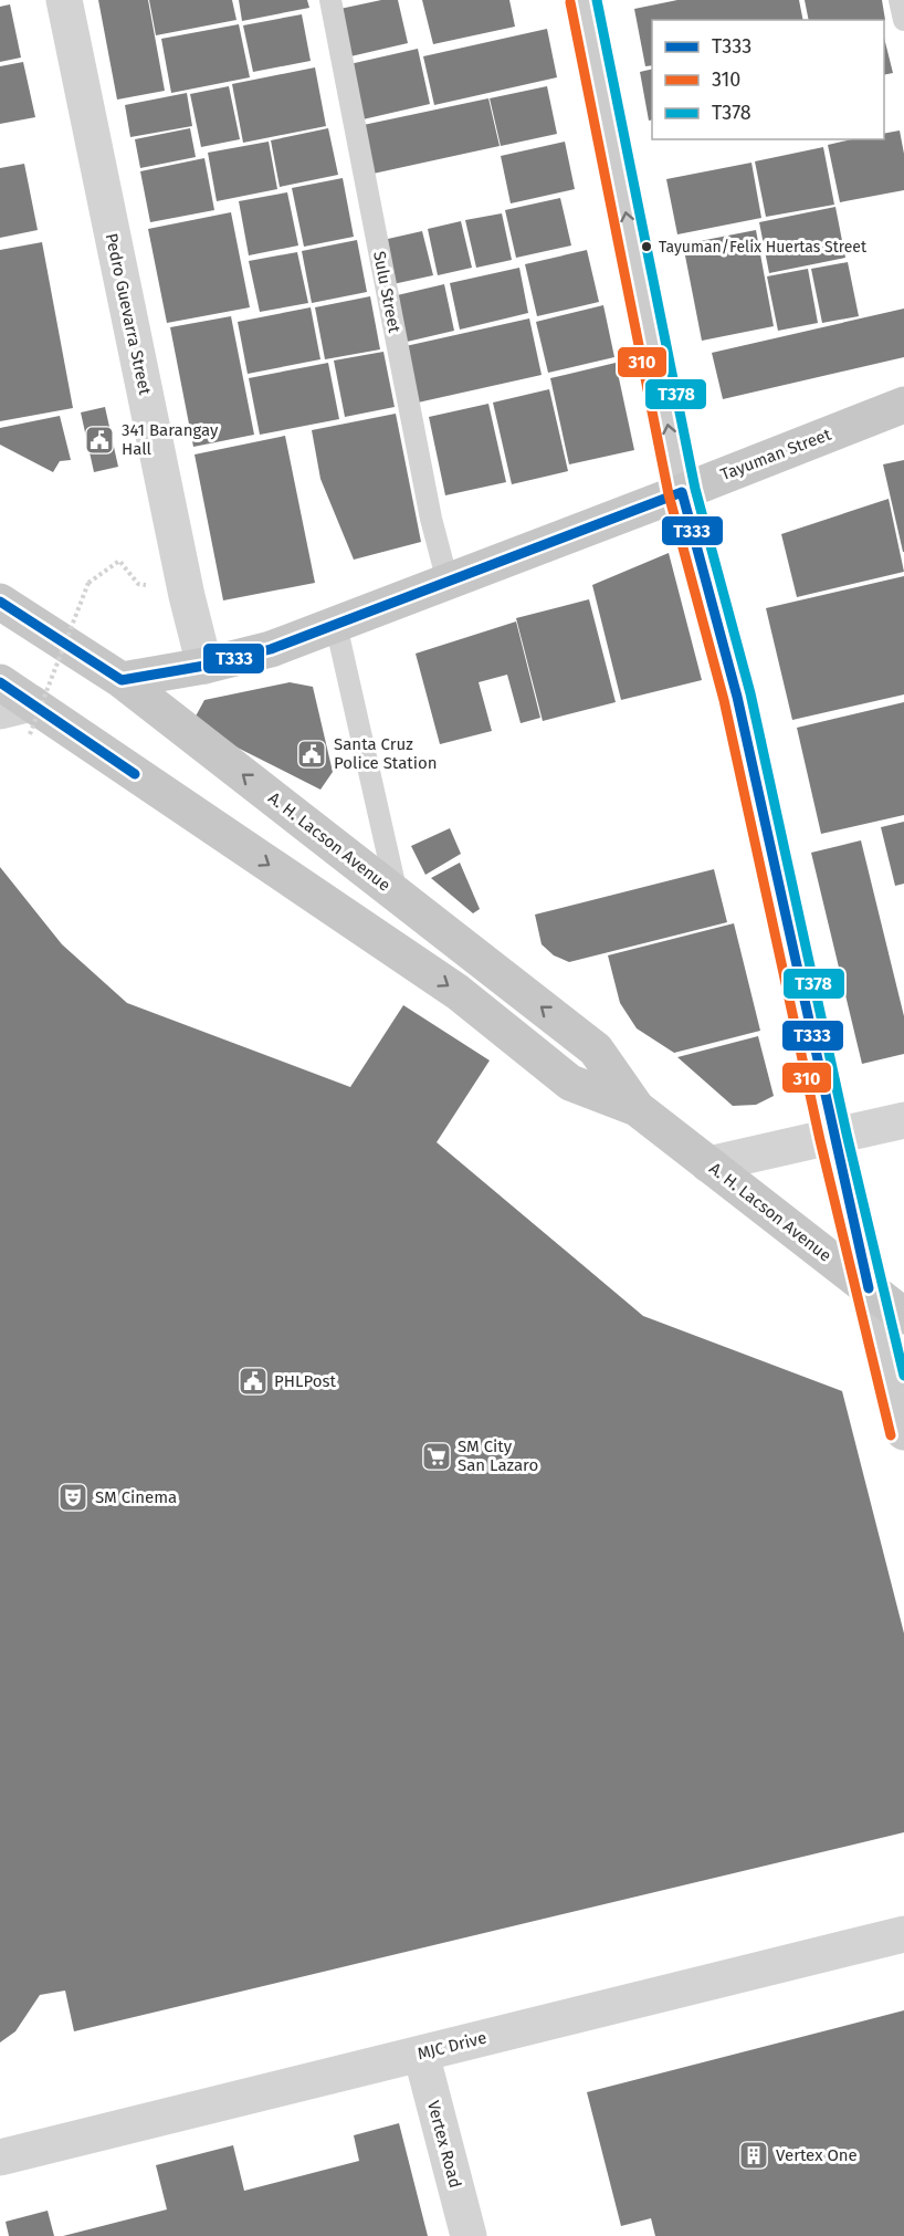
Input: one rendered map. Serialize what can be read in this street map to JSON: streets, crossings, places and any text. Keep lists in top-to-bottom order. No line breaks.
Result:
{"streets":{"main road":["Tayuman Street","A. H. Lacson Avenue"],"street":["Pedro Guevarra Street","MJC Drive","Vertex Road"],"lane":["Sulu Street"]},"crossings":[["Sulu Street","Tayuman Street"],["Pedro Guevarra Street","Tayuman Street"],["Tayuman Street","A. H. Lacson Avenue"],["MJC Drive","Vertex Road"]],"places":{"other":["Tayuman/Felix Huertas Street"],"public building":["341 Barangay Hall","Santa Cruz Police Station","PHLPost"],"supermarket":["SM City San Lazaro"],"theatre":["SM Cinema"],"building":["Vertex One"]},"lines":["transit line T378","transit line 310","transit line T333"],"legend":["T333","310","T378"]}
